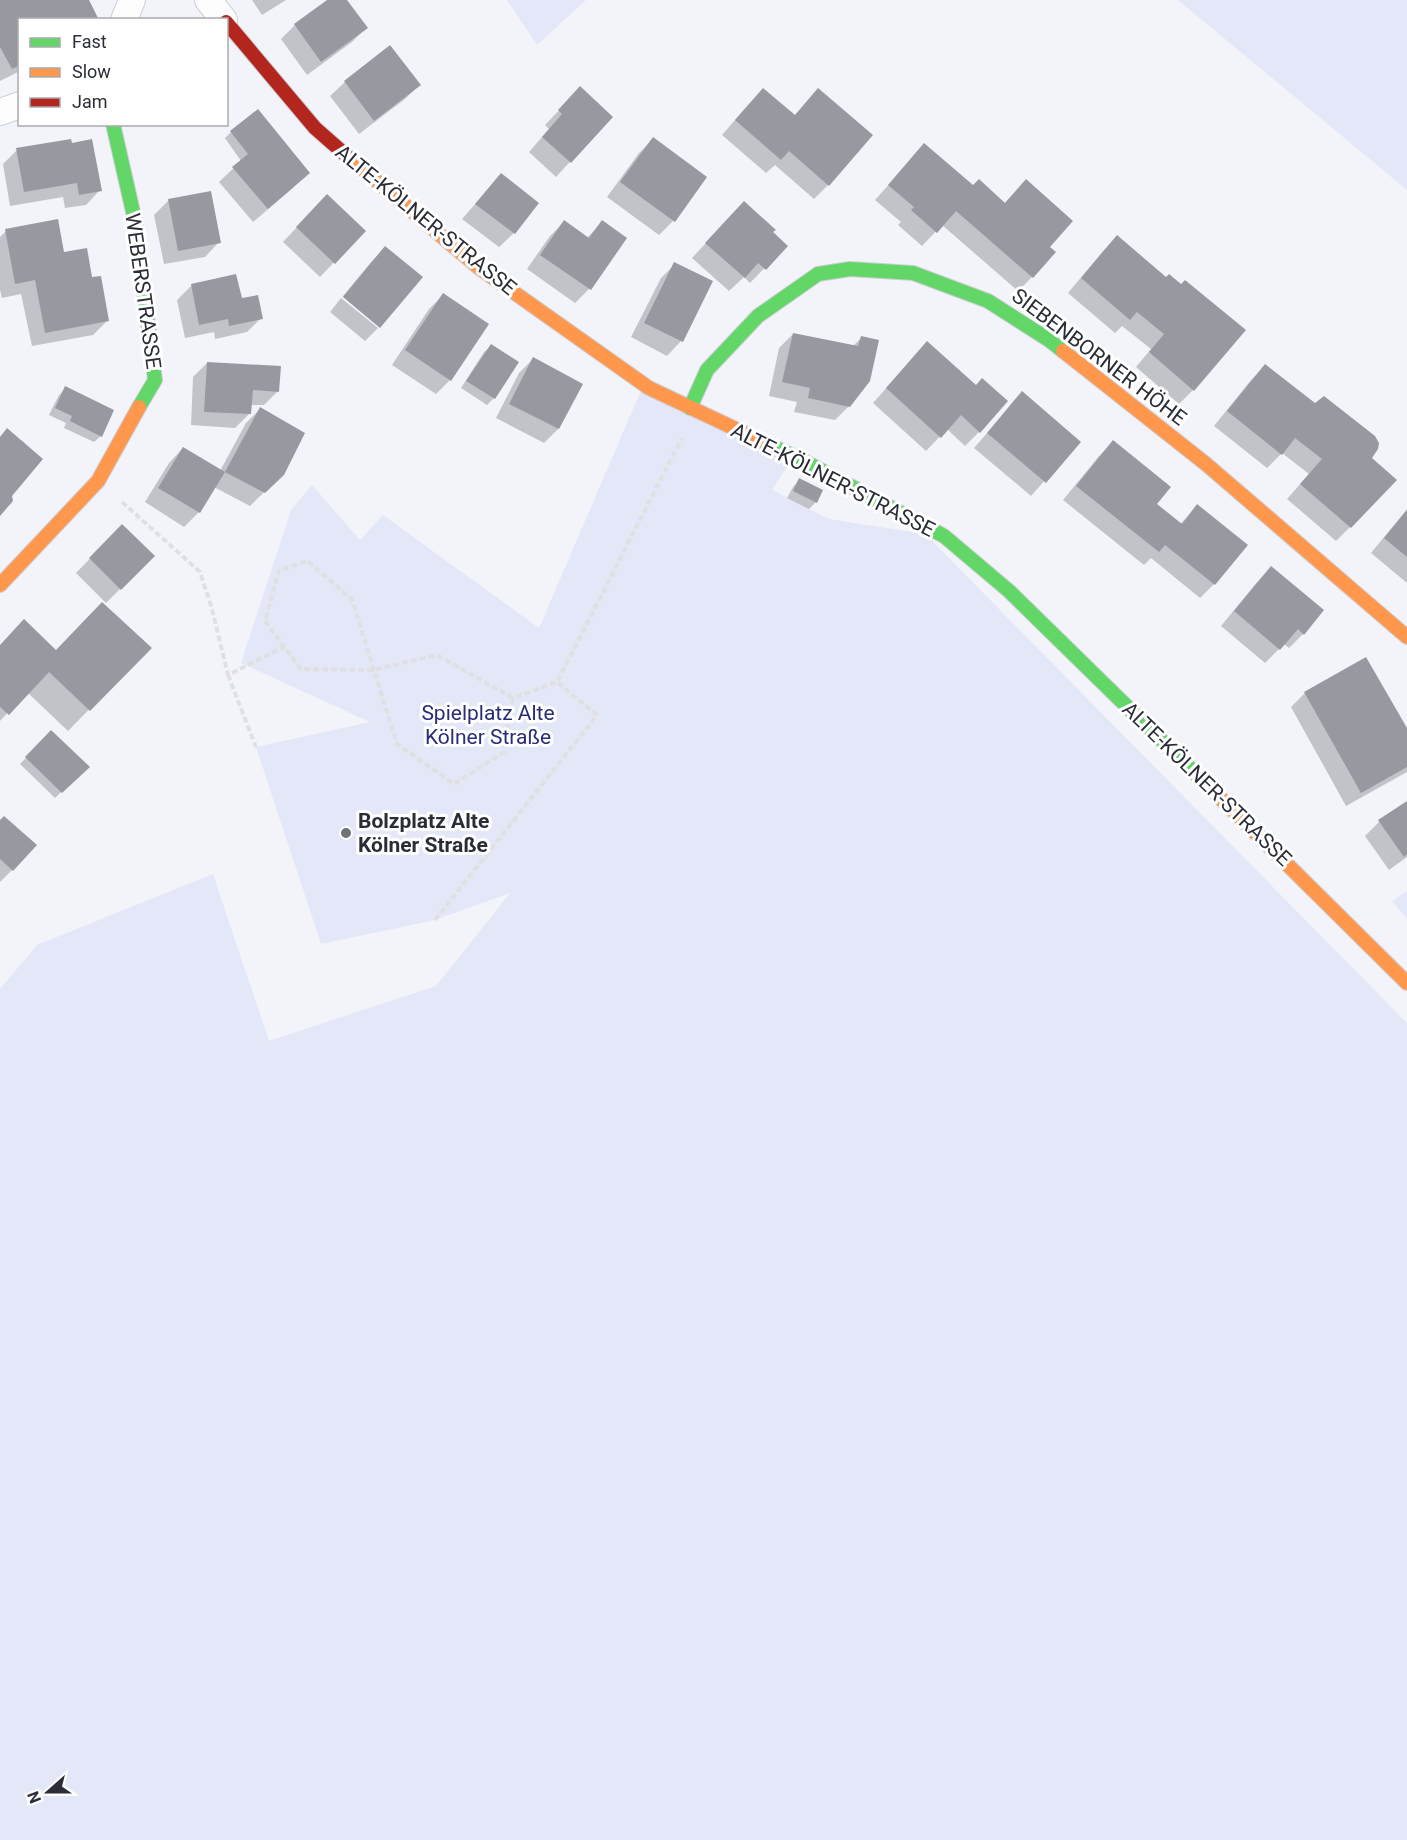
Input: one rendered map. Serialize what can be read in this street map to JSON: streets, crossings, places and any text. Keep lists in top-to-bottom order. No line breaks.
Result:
{"streets":{"street":["ALTE-KÖLNER-STRASSE","WEBERSTRASSE","SIEBENBORNER HÖHE"]},"crossings":[["ALTE-KÖLNER-STRASSE","SIEBENBORNER HÖHE"]],"parks":["Spielplatz Alte Kölner Straße"],"places":["Bolzplatz Alte Kölner Straße"],"legend":["Fast","Slow","Jam"],"north":"left"}
